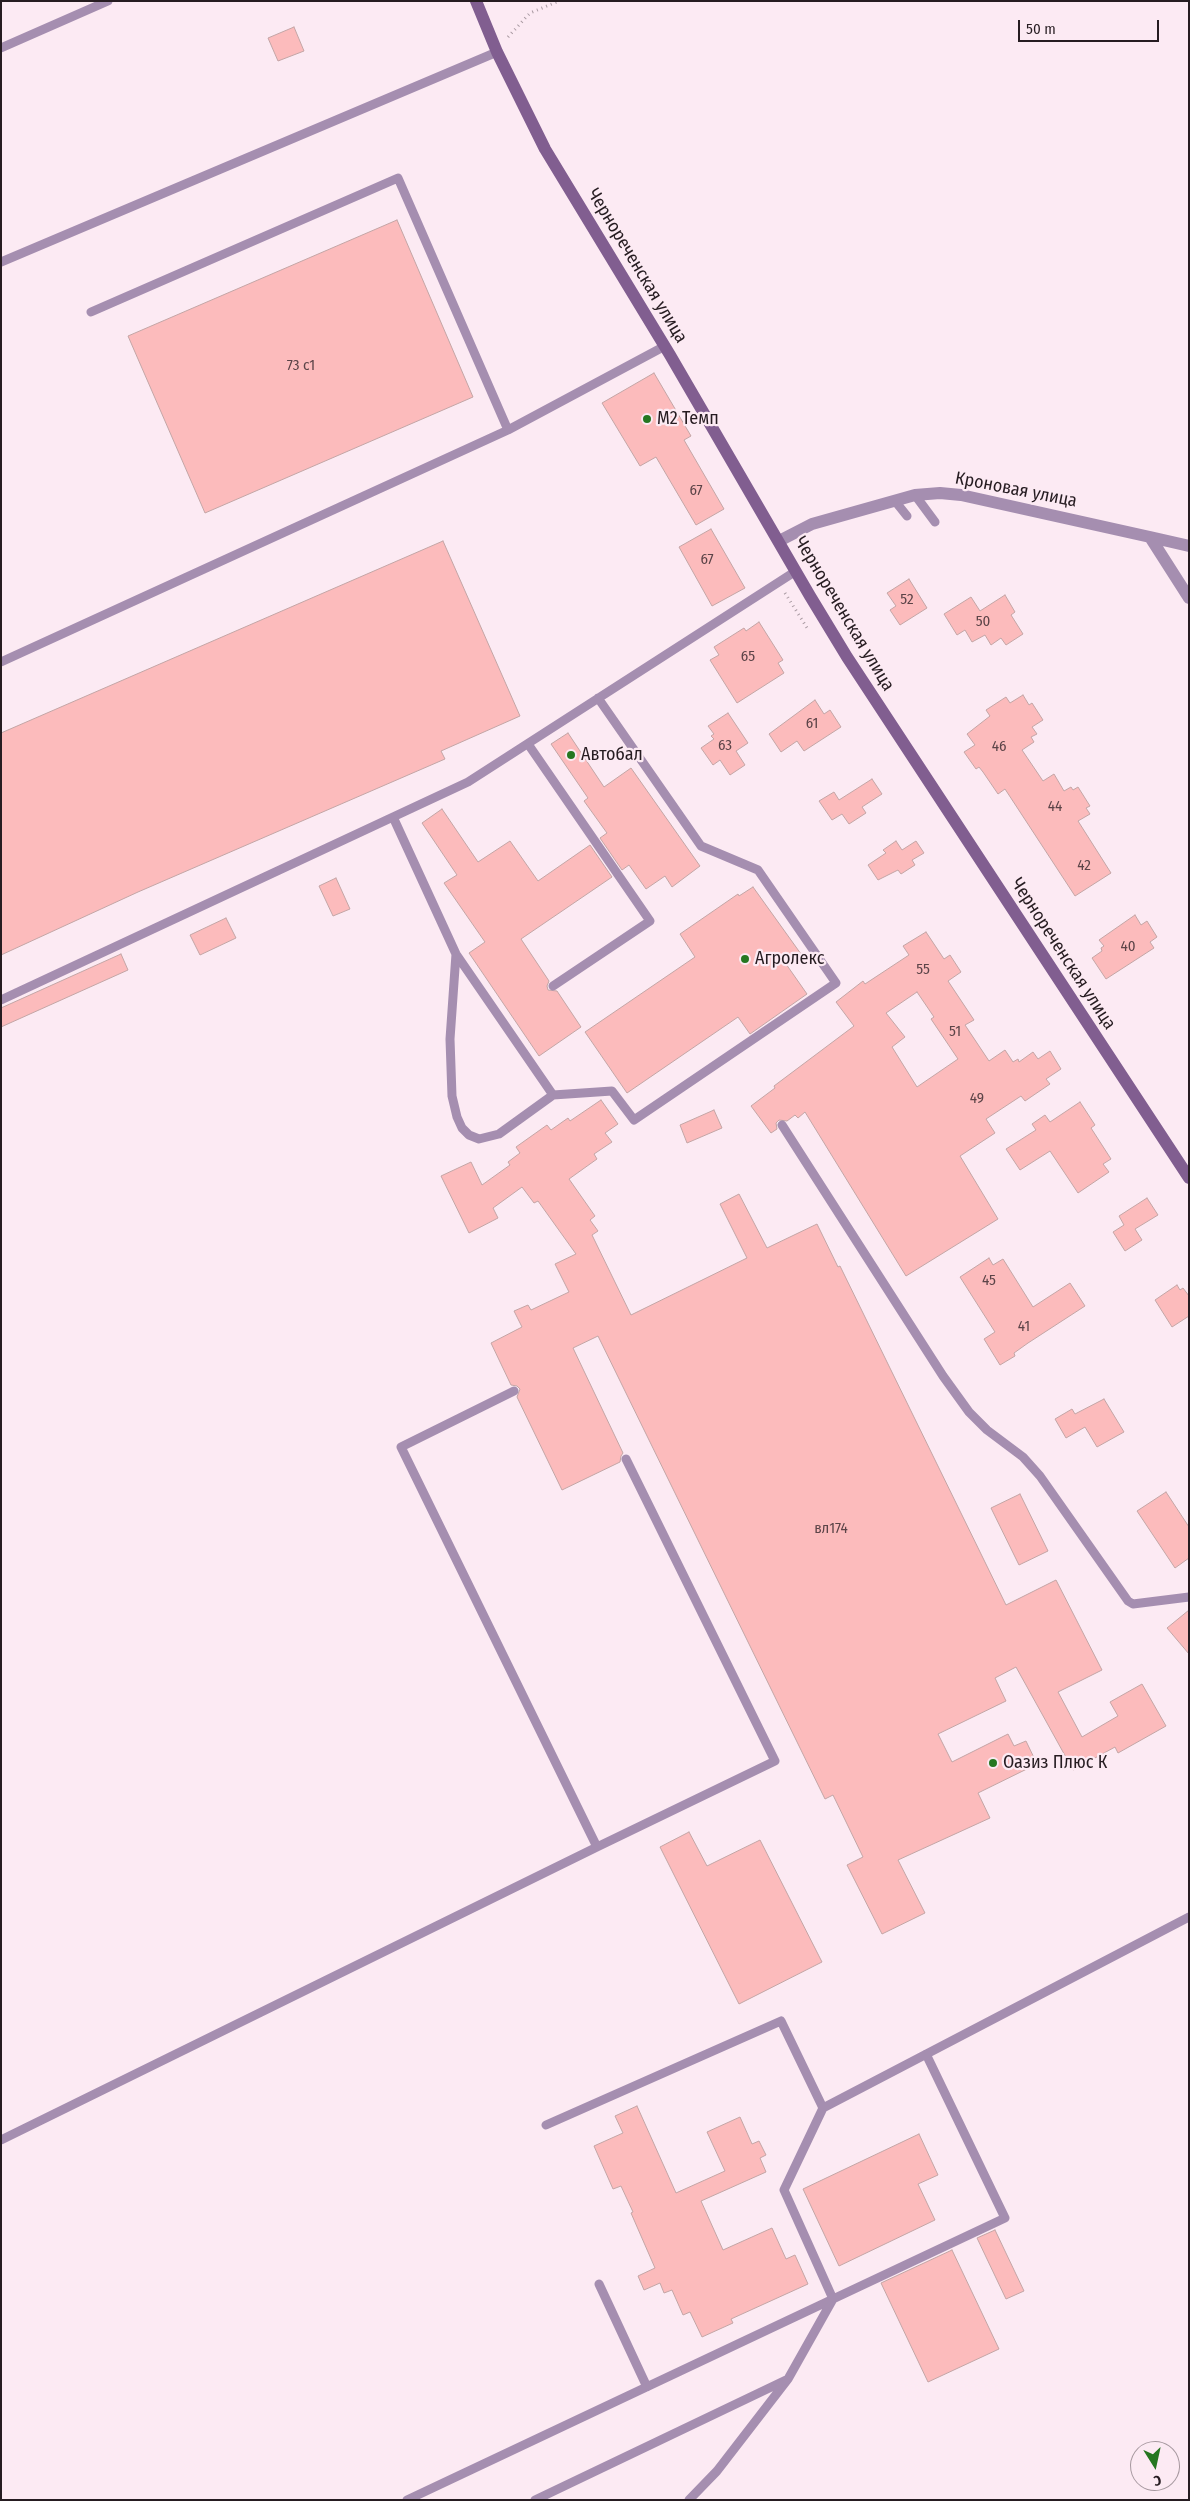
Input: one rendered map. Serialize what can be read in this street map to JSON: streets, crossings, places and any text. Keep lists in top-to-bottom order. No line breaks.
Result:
{"streets":{"street":["Чернореченская улица","Кроновая улица"]},"crossings":[["Чернореченская улица","Кроновая улица"]],"places":["М2 Темп","Автобал","Агролекс","Оазиз Плюс К"],"house_numbers":["73 с1","67","67","52","50","65","61","63","46","44","42","40","55","51","49","45","41","вл174"],"scale_bar":"50 m","north":"bottom"}
